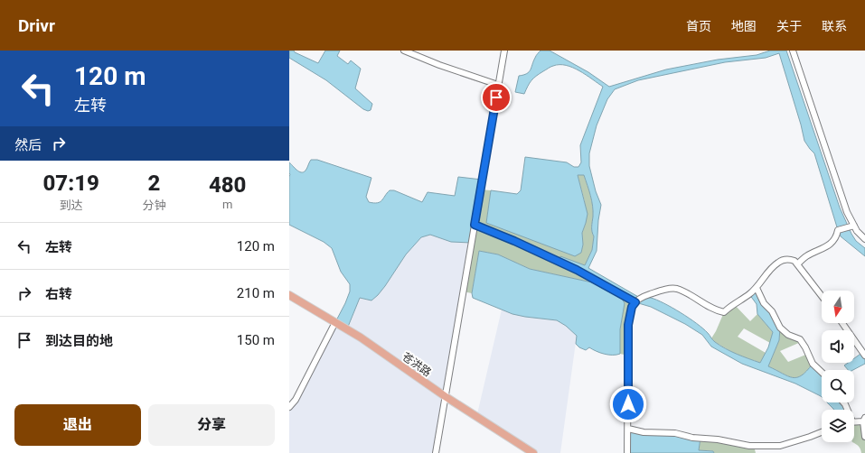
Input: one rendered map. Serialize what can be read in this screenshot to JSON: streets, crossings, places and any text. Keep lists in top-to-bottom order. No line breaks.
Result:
{"streets":{"main road":["苍洪路"]},"north":"bottom","page":{"header":"Drivr","nav":["首页","地图","关于","联系"],"turn":["120 m","左转"],"then":"然后","eta":["07:19","到达","2","分钟","480","m"],"list":[{"name":"左转","value":"120 m"},{"name":"右转","value":"210 m"},{"name":"到达目的地","value":"150 m"}],"buttons":["退出","分享"]}}
